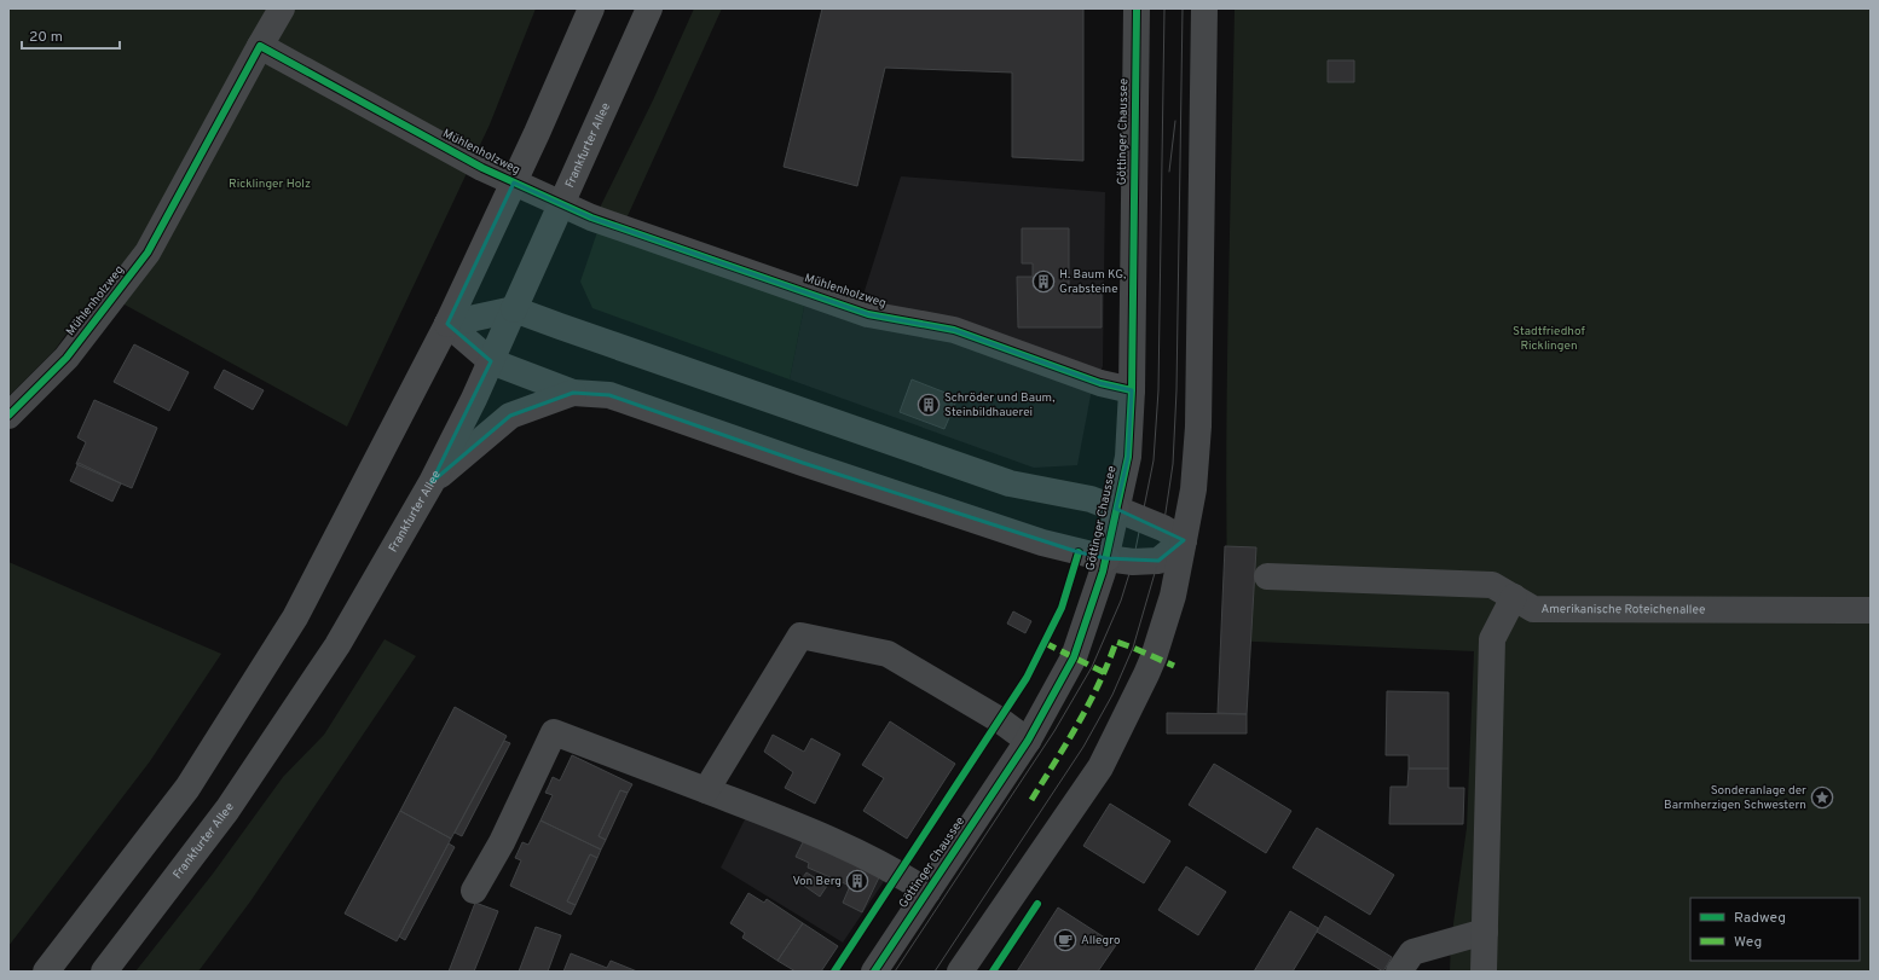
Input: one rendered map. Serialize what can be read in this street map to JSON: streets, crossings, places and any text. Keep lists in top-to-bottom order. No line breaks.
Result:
{"streets":{"main road":["Frankfurter Allee"],"street":["Göttinger Chaussee","Mühlenholzweg","Amerikanische Roteichenallee"]},"crossings":[["Göttinger Chaussee","Mühlenholzweg"]],"parks":["Ricklinger Holz","Stadtfriedhof Ricklingen"],"places":{"building":["H. Baum KG, Grabsteine","Schröder und Baum, Steinbildhauerei","Von Berg"],"place":["Sonderanlage der Barmherzigen Schwestern"],"cafe":["Allegro"]},"legend":["Radweg","Weg"],"scale_bar":"20 m"}
